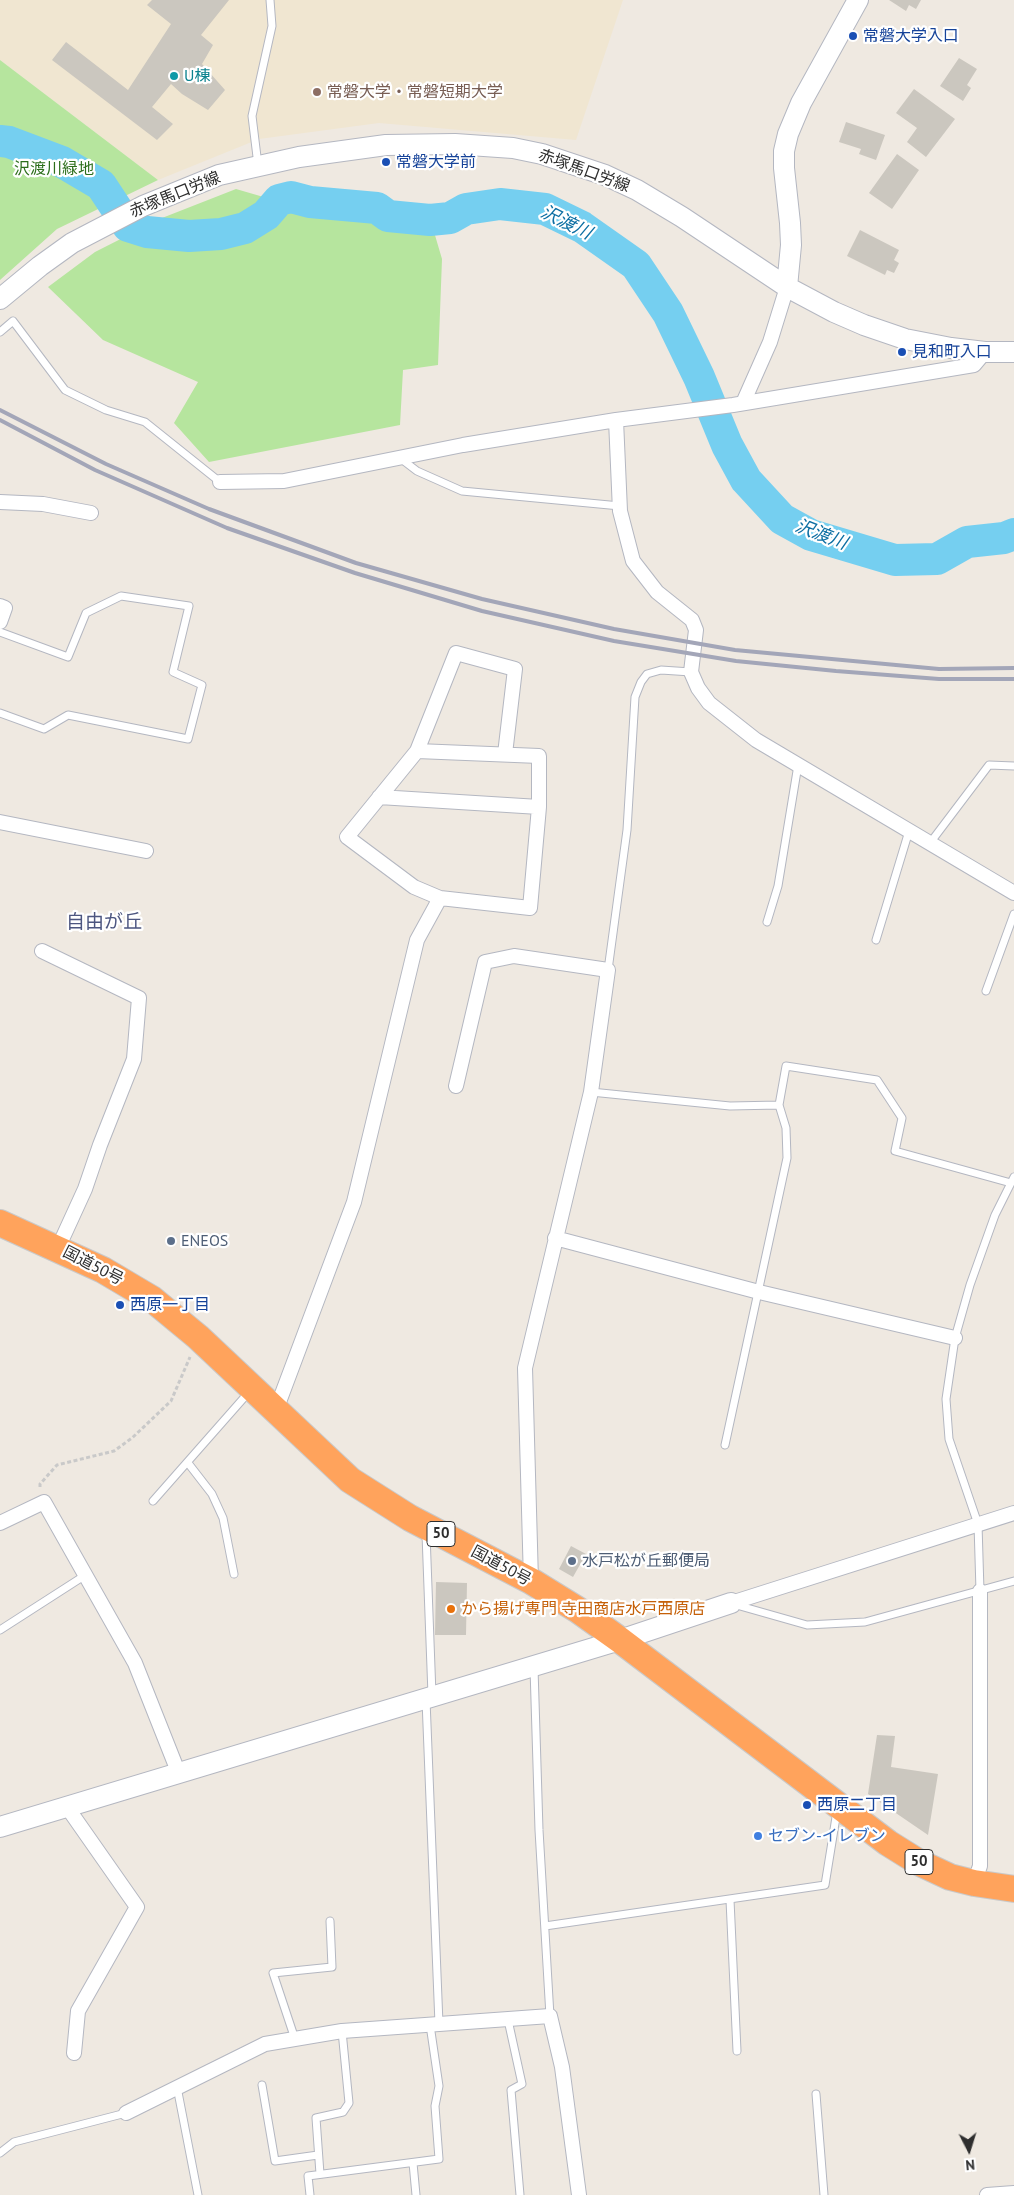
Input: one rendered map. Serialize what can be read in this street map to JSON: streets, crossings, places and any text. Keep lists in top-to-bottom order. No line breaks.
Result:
{"streets":{"highway":["国道50号","50"],"main road":["赤塚馬口労線"]},"districts":["自由が丘"],"water":["沢渡川"],"parks":["沢渡川緑地"],"places":["常磐大学入口","U棟","常磐大学・常磐短期大学","常磐大学前","見和町入口","ENEOS","西原一丁目","水戸松が丘郵便局","から揚げ専門 寺田商店水戸西原店","西原二丁目","セブン-イレブン"],"north":"bottom"}
